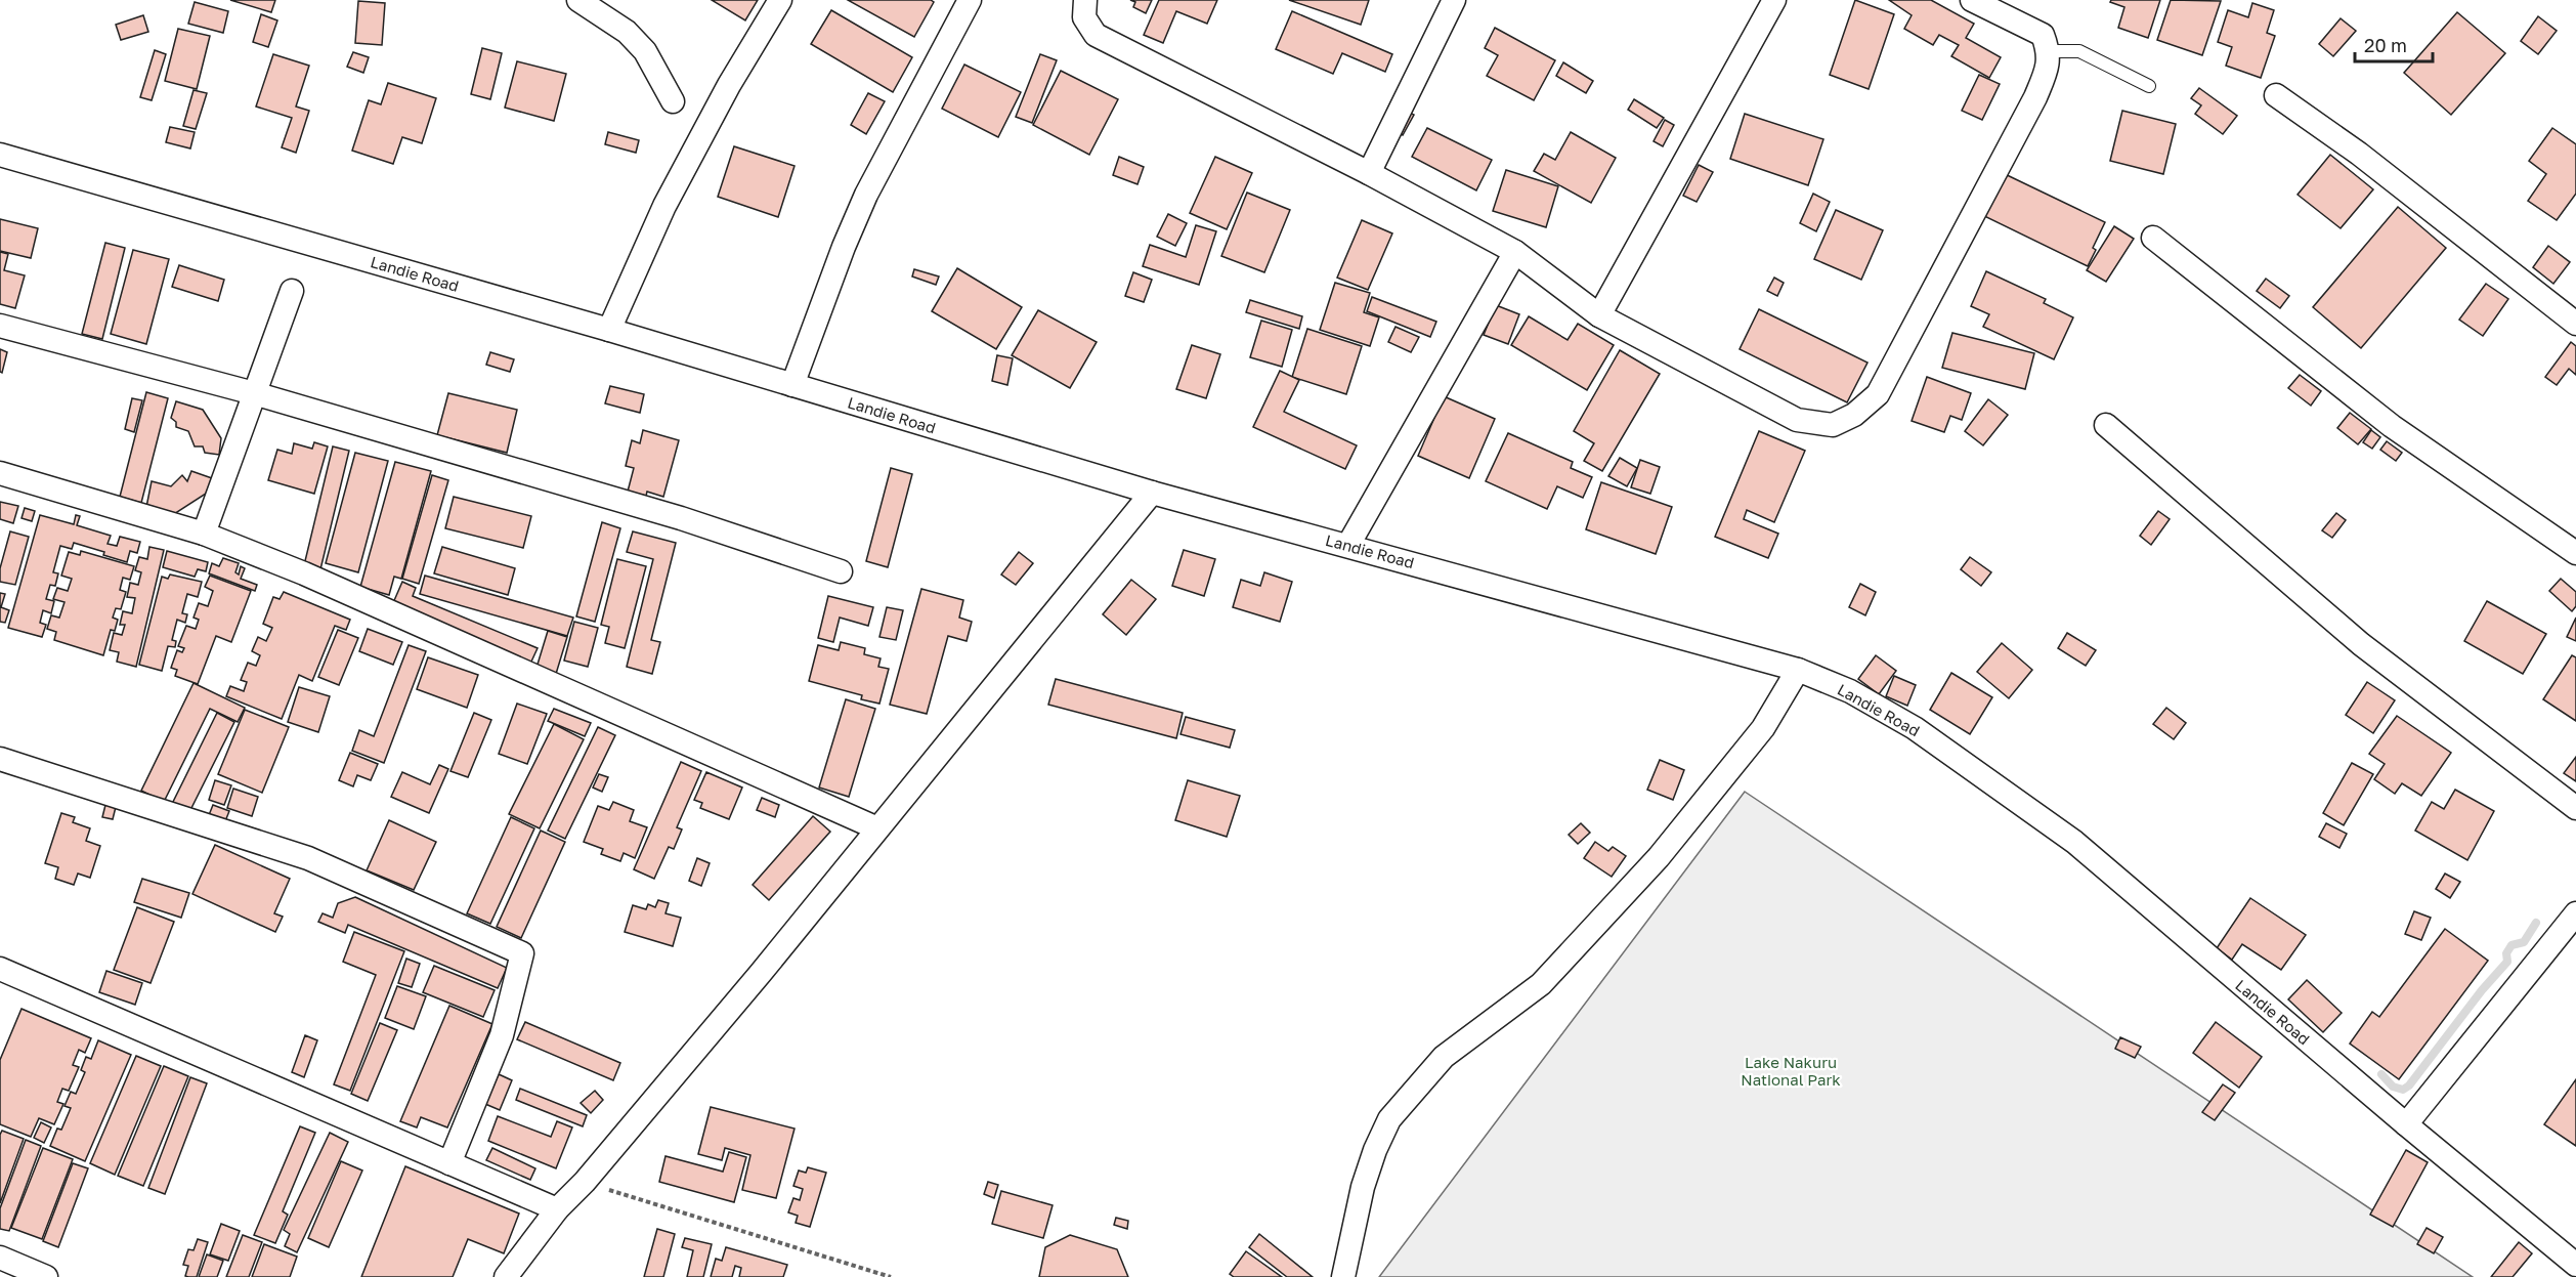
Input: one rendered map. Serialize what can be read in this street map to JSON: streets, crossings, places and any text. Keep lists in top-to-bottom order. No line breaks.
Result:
{"streets":{"street":["Landie Road"]},"parks":["Lake Nakuru National Park"],"scale_bar":"20 m"}
